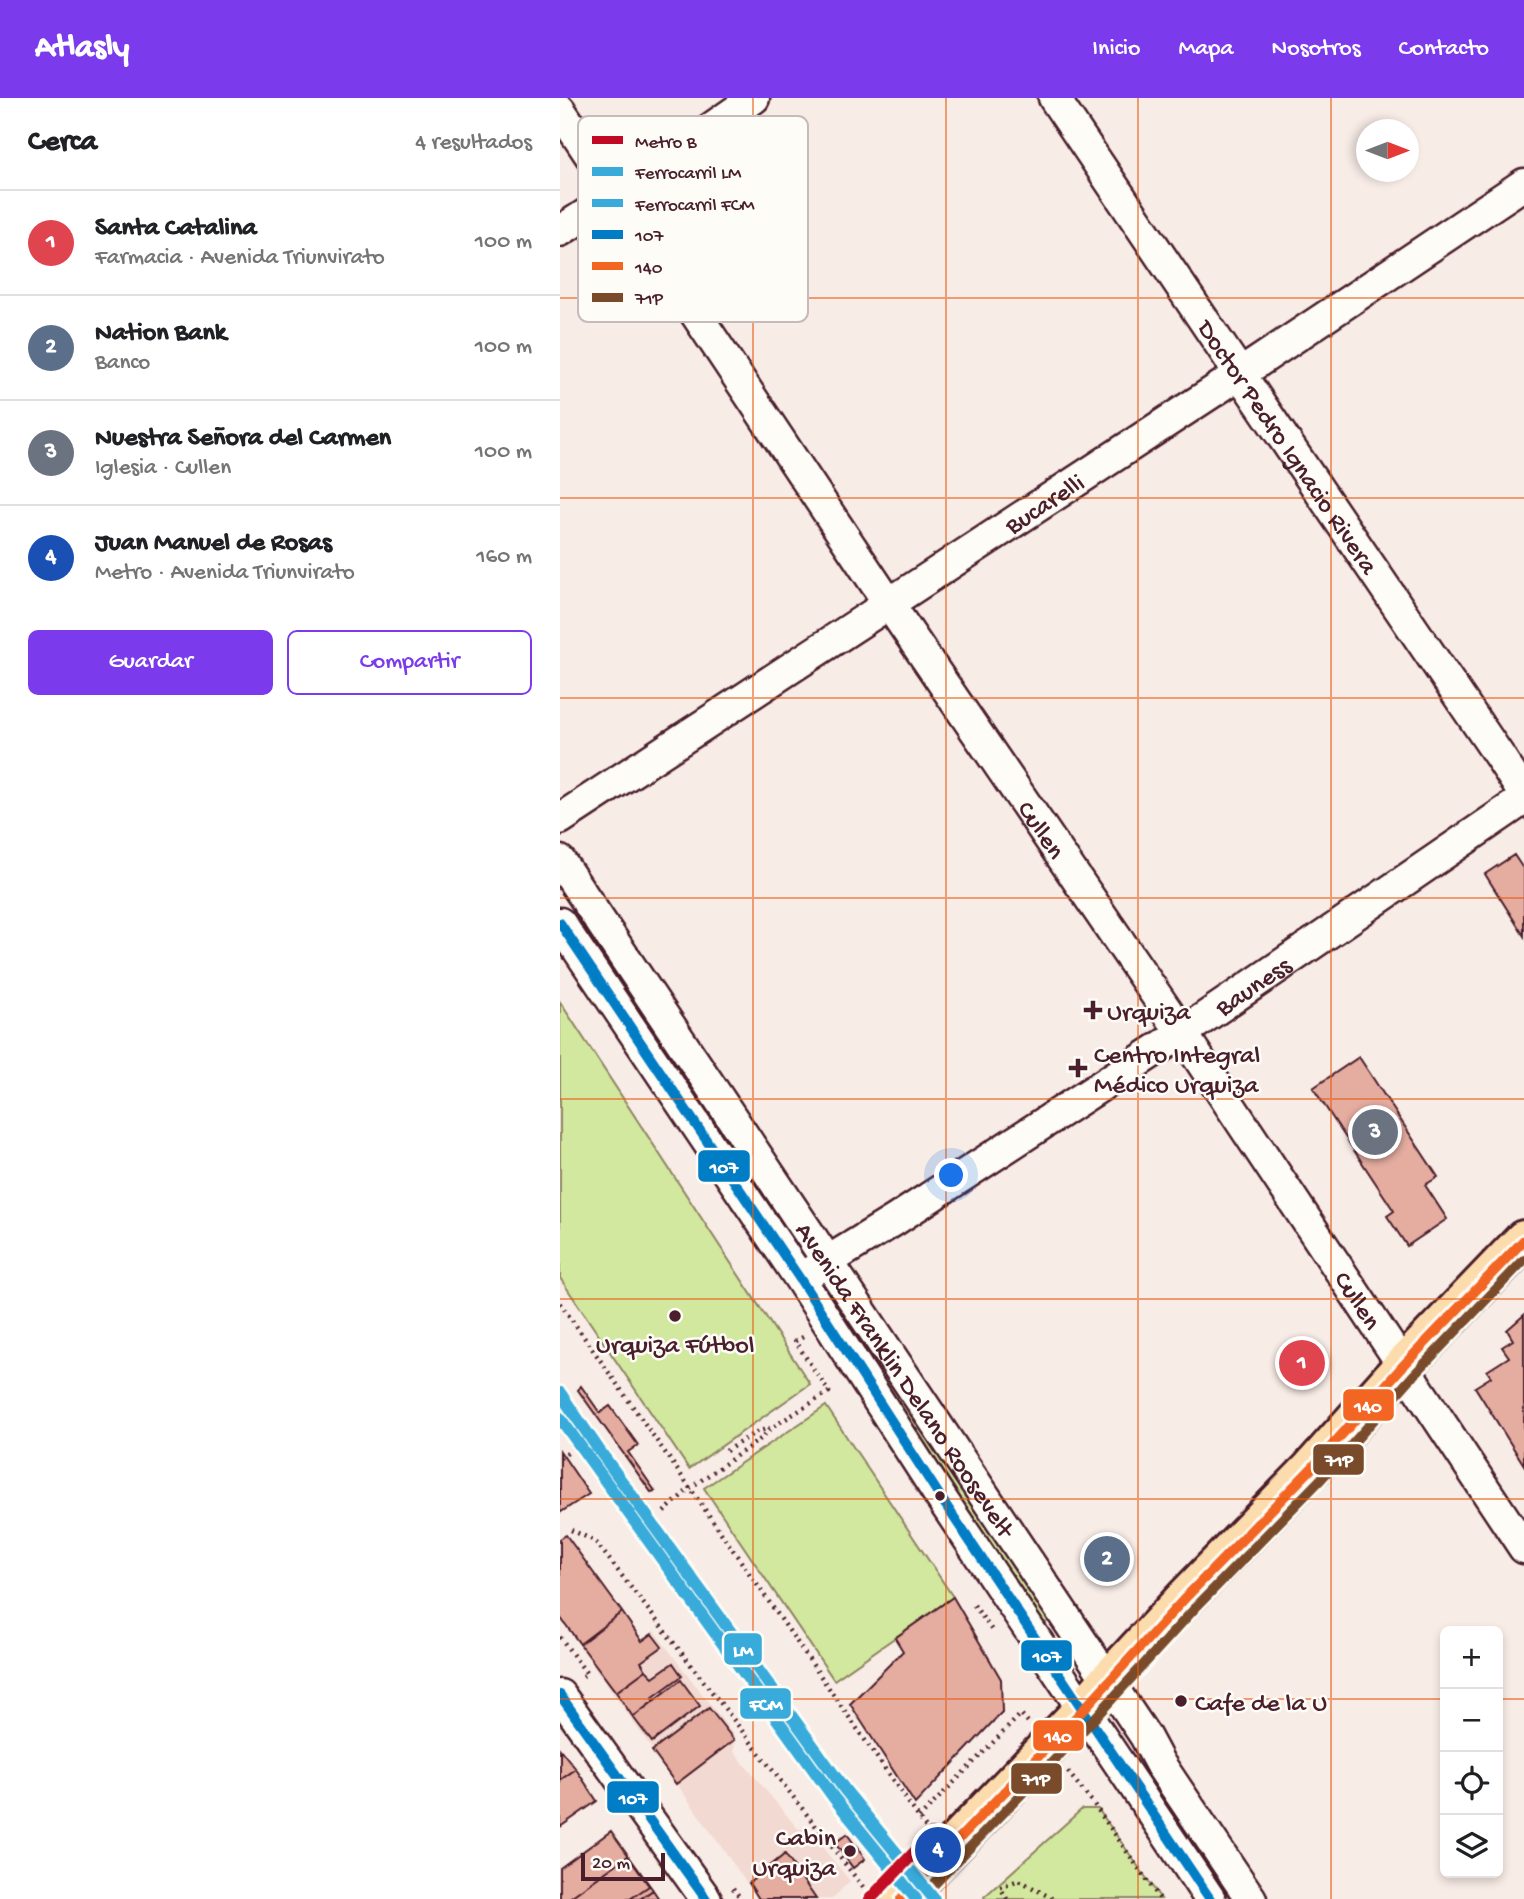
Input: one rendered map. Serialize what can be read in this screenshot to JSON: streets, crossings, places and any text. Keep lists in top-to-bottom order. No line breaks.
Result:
{"streets":{"street":["Doctor Pedro Ignacio Rivera","Bucarelli","Cullen","Bauness","Avenida Franklin Delano Roosevelt"]},"crossings":[["Doctor Pedro Ignacio Rivera","Bucarelli"],["Doctor Pedro Ignacio Rivera","Bauness"],["Bucarelli","Cullen"],["Cullen","Bauness"],["Bauness","Avenida Franklin Delano Roosevelt"]],"places":{"health":["Urquiza","Centro Integral Médico Urquiza"],"other":["Urquiza Fútbol","Cafe de la U","Cabin Urquiza"]},"lines":["transit line 107","transit line 140","transit line 71P","rail line LM","rail line FCM","metro line B"],"legend":["Metro B","Ferrocarril LM","Ferrocarril FCM","107","140","71P"],"scale_bar":"20 m","north":"right","page":{"header":"Atlasly","nav":["Inicio","Mapa","Nosotros","Contacto"],"heading":["Cerca","4 resultados"],"list":[{"mark":"1","name":"Santa Catalina","note":"Farmacia · Avenida Triunvirato","value":"100 m"},{"mark":"2","name":"Nation Bank","note":"Banco","value":"100 m"},{"mark":"3","name":"Nuestra Señora del Carmen","note":"Iglesia · Cullen","value":"100 m"},{"mark":"4","name":"Juan Manuel de Rosas","note":"Metro · Avenida Triunvirato","value":"160 m"}],"buttons":["Guardar","Compartir"],"pins":["3","1","2","4"],"map_buttons":["+","−"],"scale":"20 m"}}
